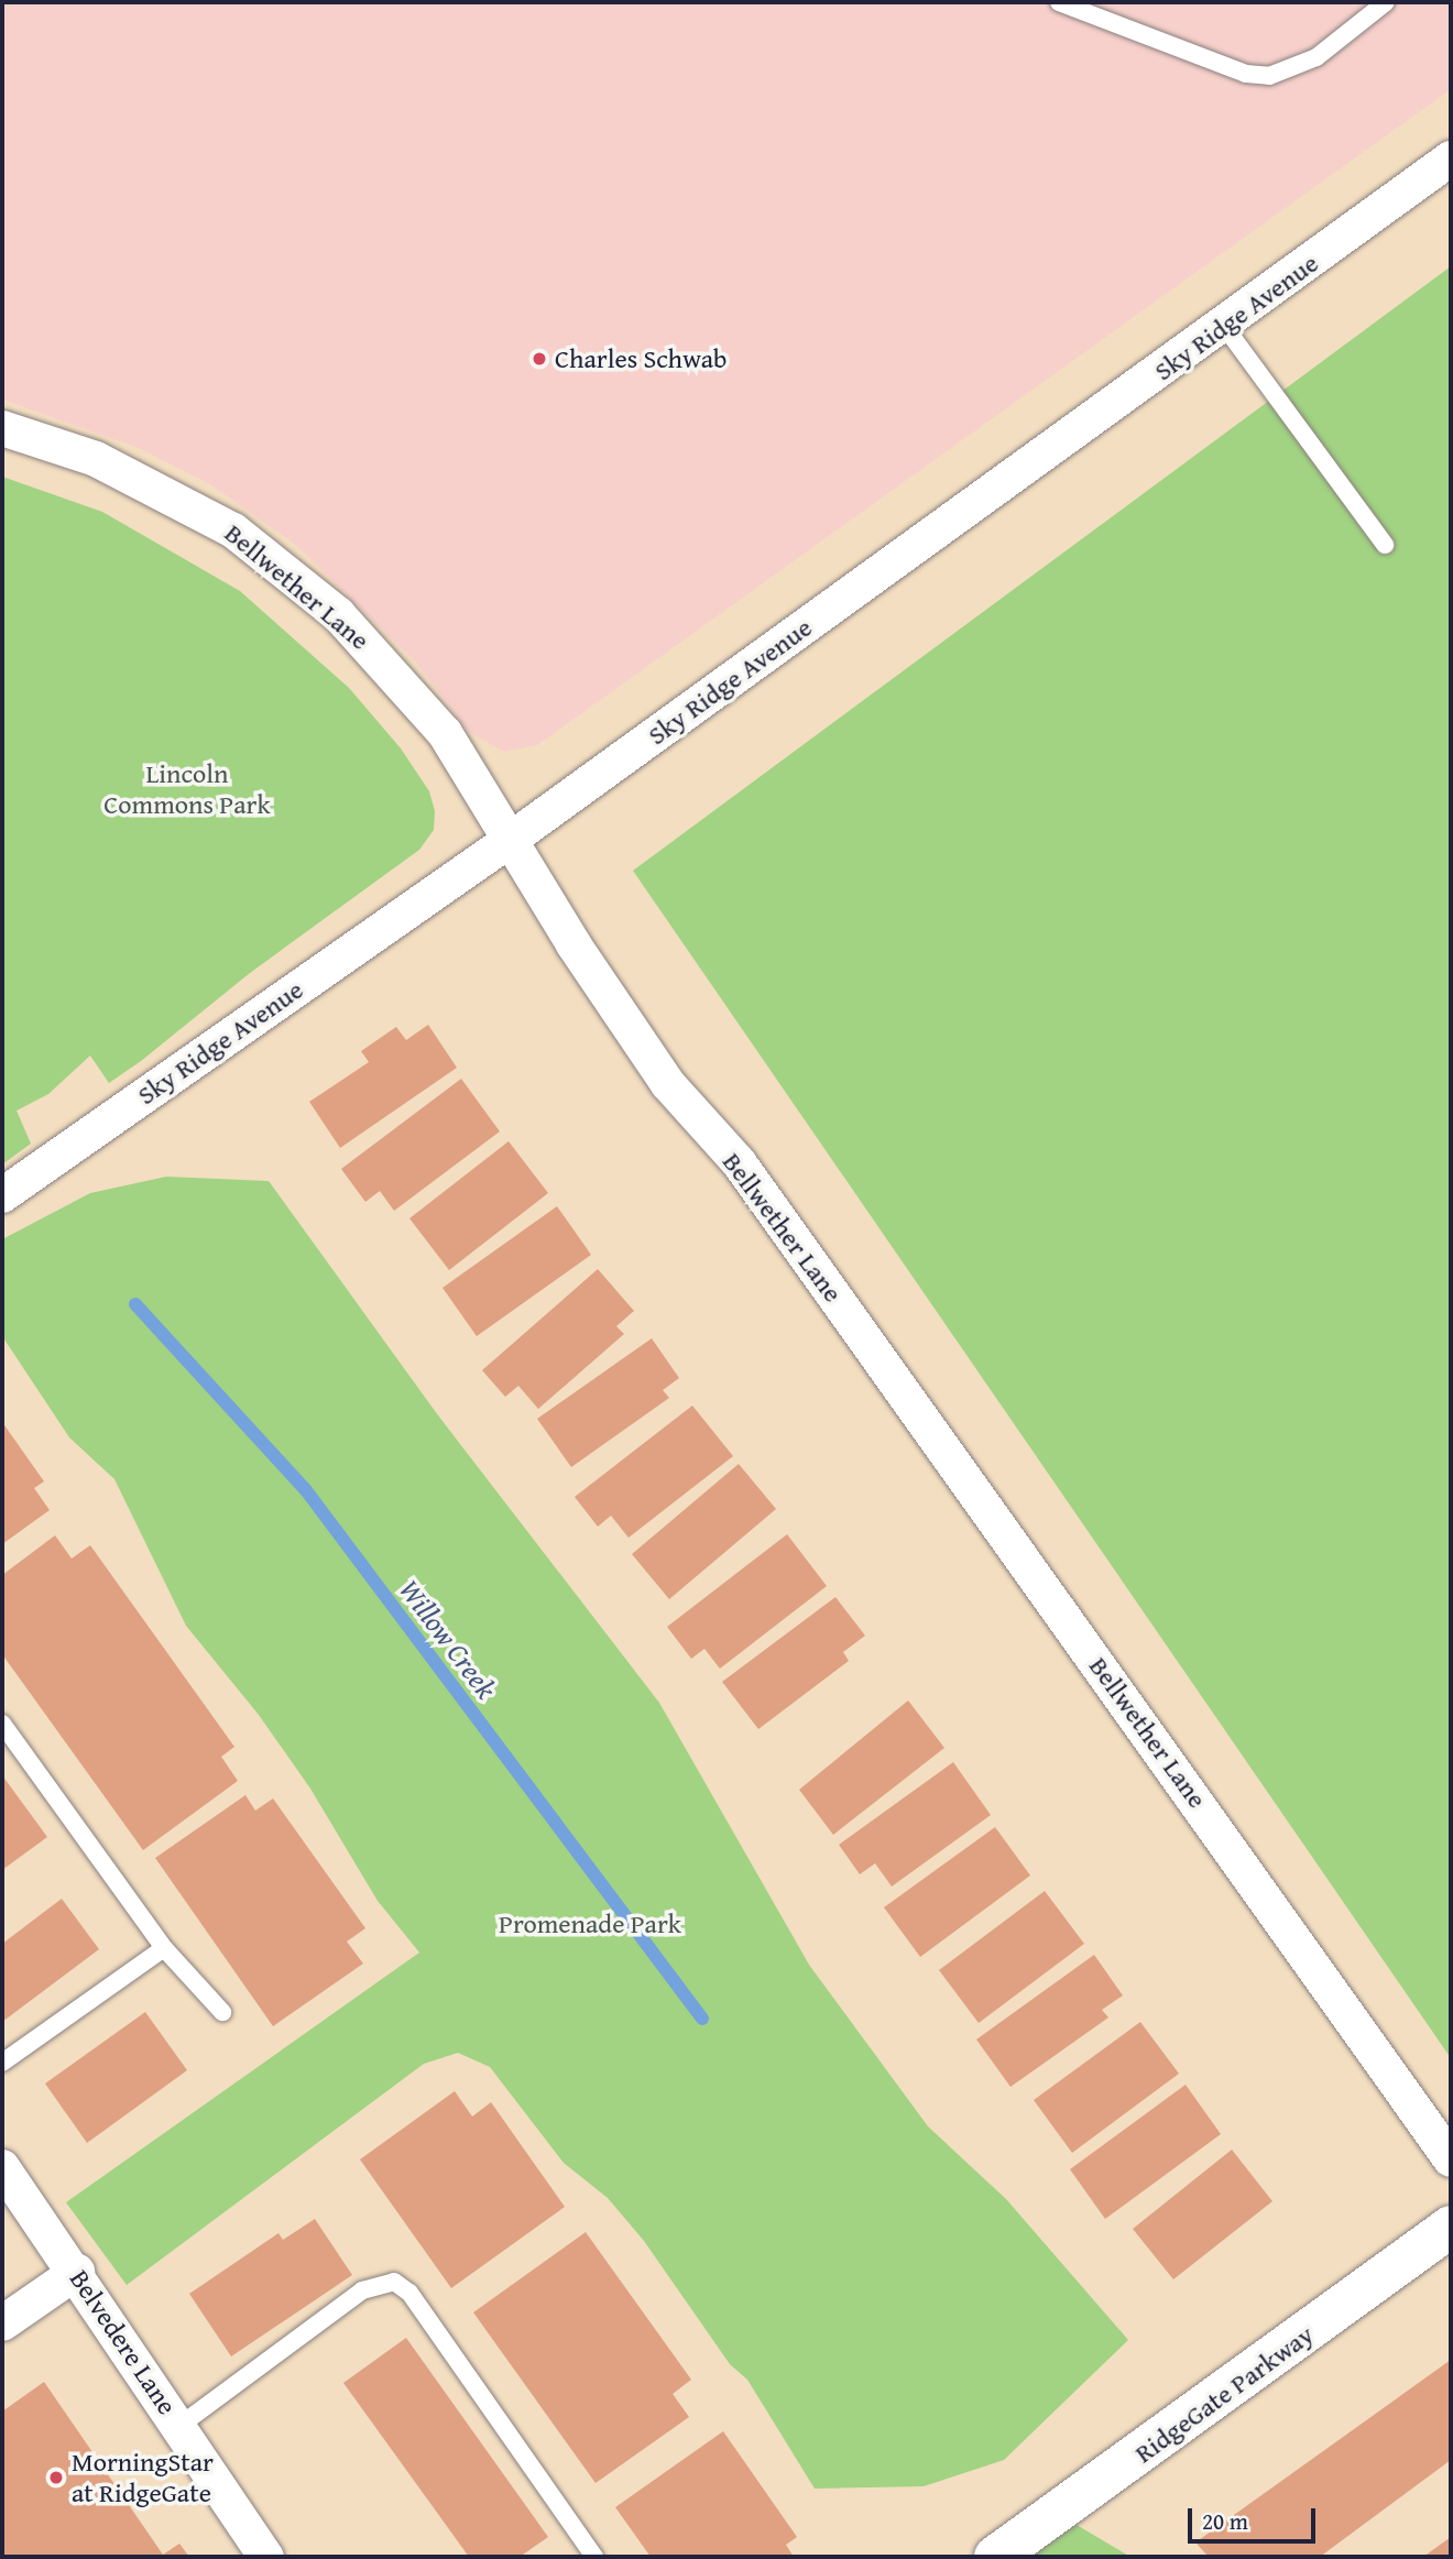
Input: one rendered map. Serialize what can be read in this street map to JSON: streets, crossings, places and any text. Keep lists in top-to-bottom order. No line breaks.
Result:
{"streets":{"main road":["RidgeGate Parkway"],"street":["Sky Ridge Avenue","Bellwether Lane","Belvedere Lane"]},"crossings":[["Sky Ridge Avenue","Bellwether Lane"]],"water":["Willow Creek"],"parks":["Lincoln Commons Park","Promenade Park"],"places":["Charles Schwab","MorningStar at RidgeGate"],"scale_bar":"20 m"}
